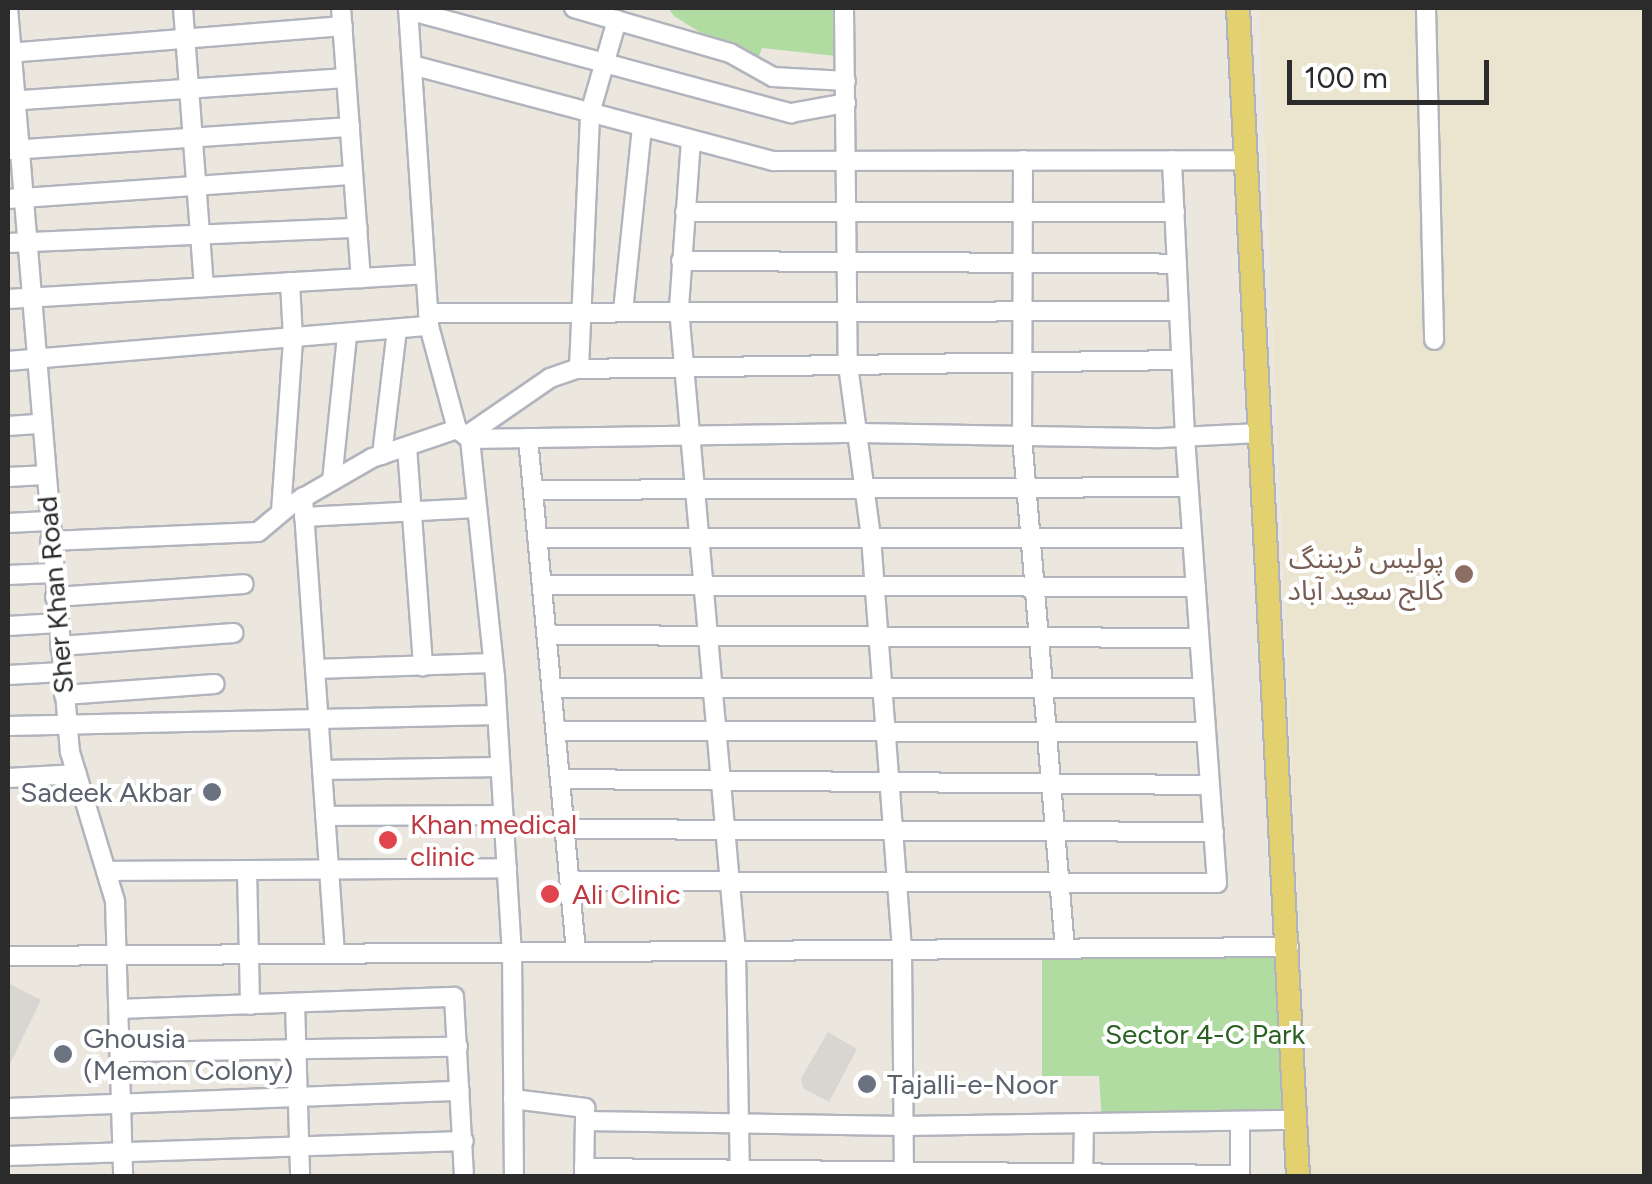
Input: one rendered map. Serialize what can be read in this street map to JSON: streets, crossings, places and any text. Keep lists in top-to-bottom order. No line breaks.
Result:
{"streets":{"street":["Sher Khan Road"]},"parks":["Sector 4-C Park"],"places":["پولیس ٹریننگ کالج سعید آباد","Sadeek Akbar","Khan medical clinic","Ali Clinic","Ghousia (Memon Colony)","Tajalli-e-Noor"],"scale_bar":"100 m"}
